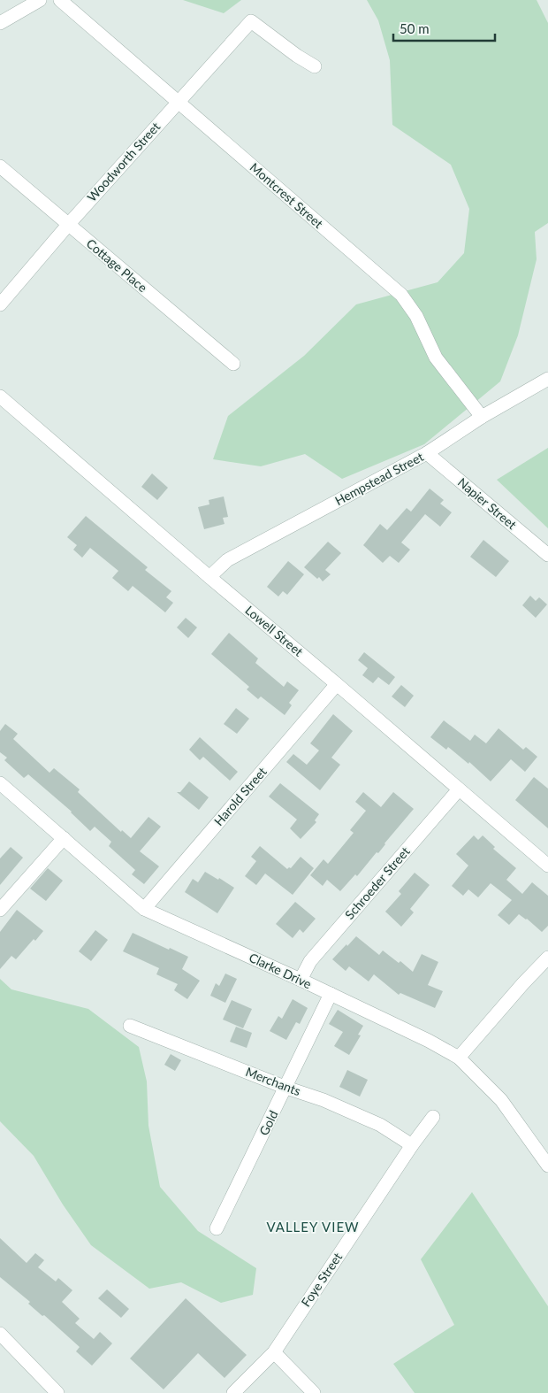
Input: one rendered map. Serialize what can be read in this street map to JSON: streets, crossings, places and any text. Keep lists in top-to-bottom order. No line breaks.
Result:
{"streets":{"street":["Woodworth Street","Montcrest Street","Cottage Place","Hempstead Street","Napier Street","Lowell Street","Harold Street","Schroeder Street","Clarke Drive","Merchants","Gold","Foye Street"]},"crossings":[["Woodworth Street","Montcrest Street"],["Woodworth Street","Cottage Place"],["Montcrest Street","Hempstead Street"],["Hempstead Street","Napier Street"],["Hempstead Street","Lowell Street"],["Lowell Street","Harold Street"],["Lowell Street","Schroeder Street"],["Harold Street","Clarke Drive"],["Schroeder Street","Clarke Drive"],["Clarke Drive","Gold"],["Merchants","Gold"],["Merchants","Foye Street"]],"districts":["VALLEY VIEW"],"scale_bar":"50 m"}
